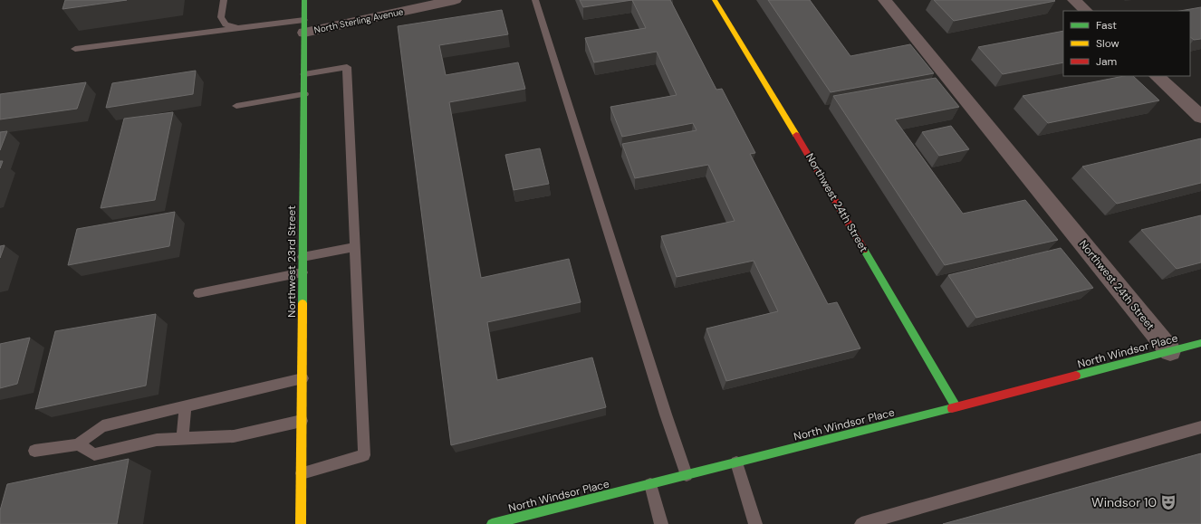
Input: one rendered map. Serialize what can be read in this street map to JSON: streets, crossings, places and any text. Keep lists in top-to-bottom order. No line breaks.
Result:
{"streets":{"street":["North Sterling Avenue","Northwest 24th Street","Northwest 23rd Street","North Windsor Place"]},"crossings":[["North Sterling Avenue","Northwest 23rd Street"],["Northwest 24th Street","North Windsor Place"]],"places":{"theatre":["Windsor 10"]},"legend":["Fast","Slow","Jam"]}
